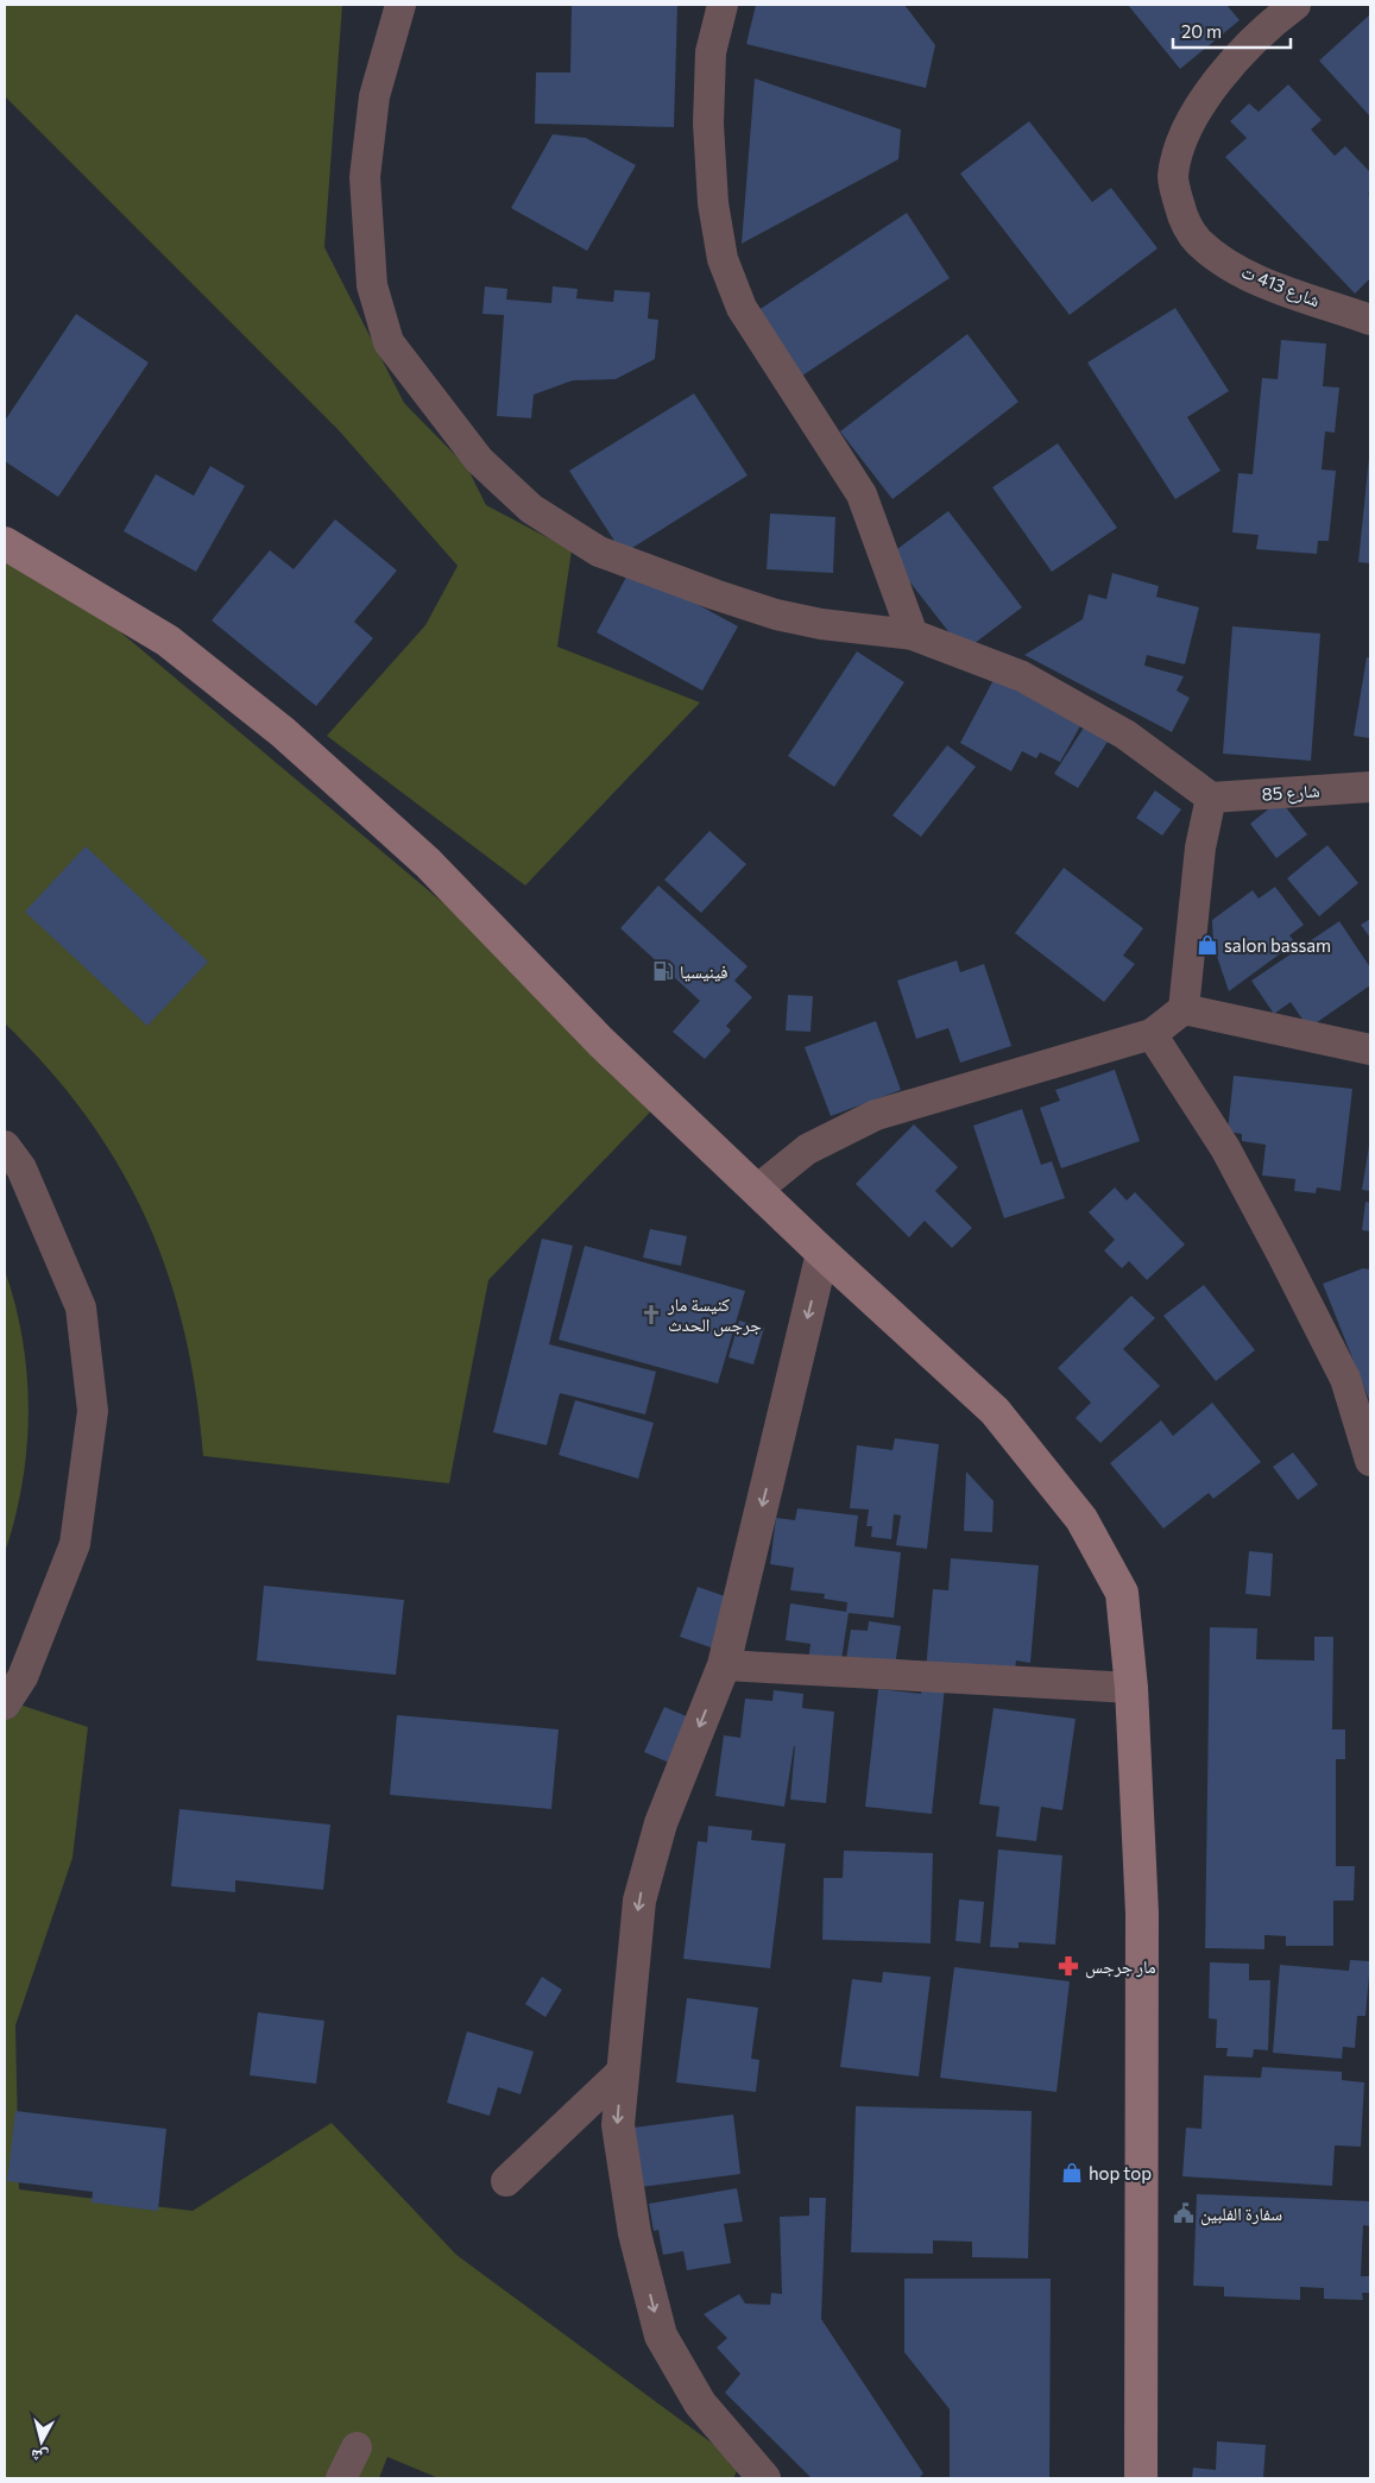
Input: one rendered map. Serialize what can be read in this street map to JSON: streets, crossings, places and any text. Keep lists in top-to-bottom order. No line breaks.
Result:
{"streets":{"street":["شارع 413 ت","شارع 85"]},"places":{"shop":["salon bassam","hop top"],"fuel station":["فينيسيا"],"church":["كنيسة مار جرجس الحدث"],"pharmacy":["مار جرجس"],"public building":["سفارة الفلبين"]},"scale_bar":"20 m","north":"bottom"}
